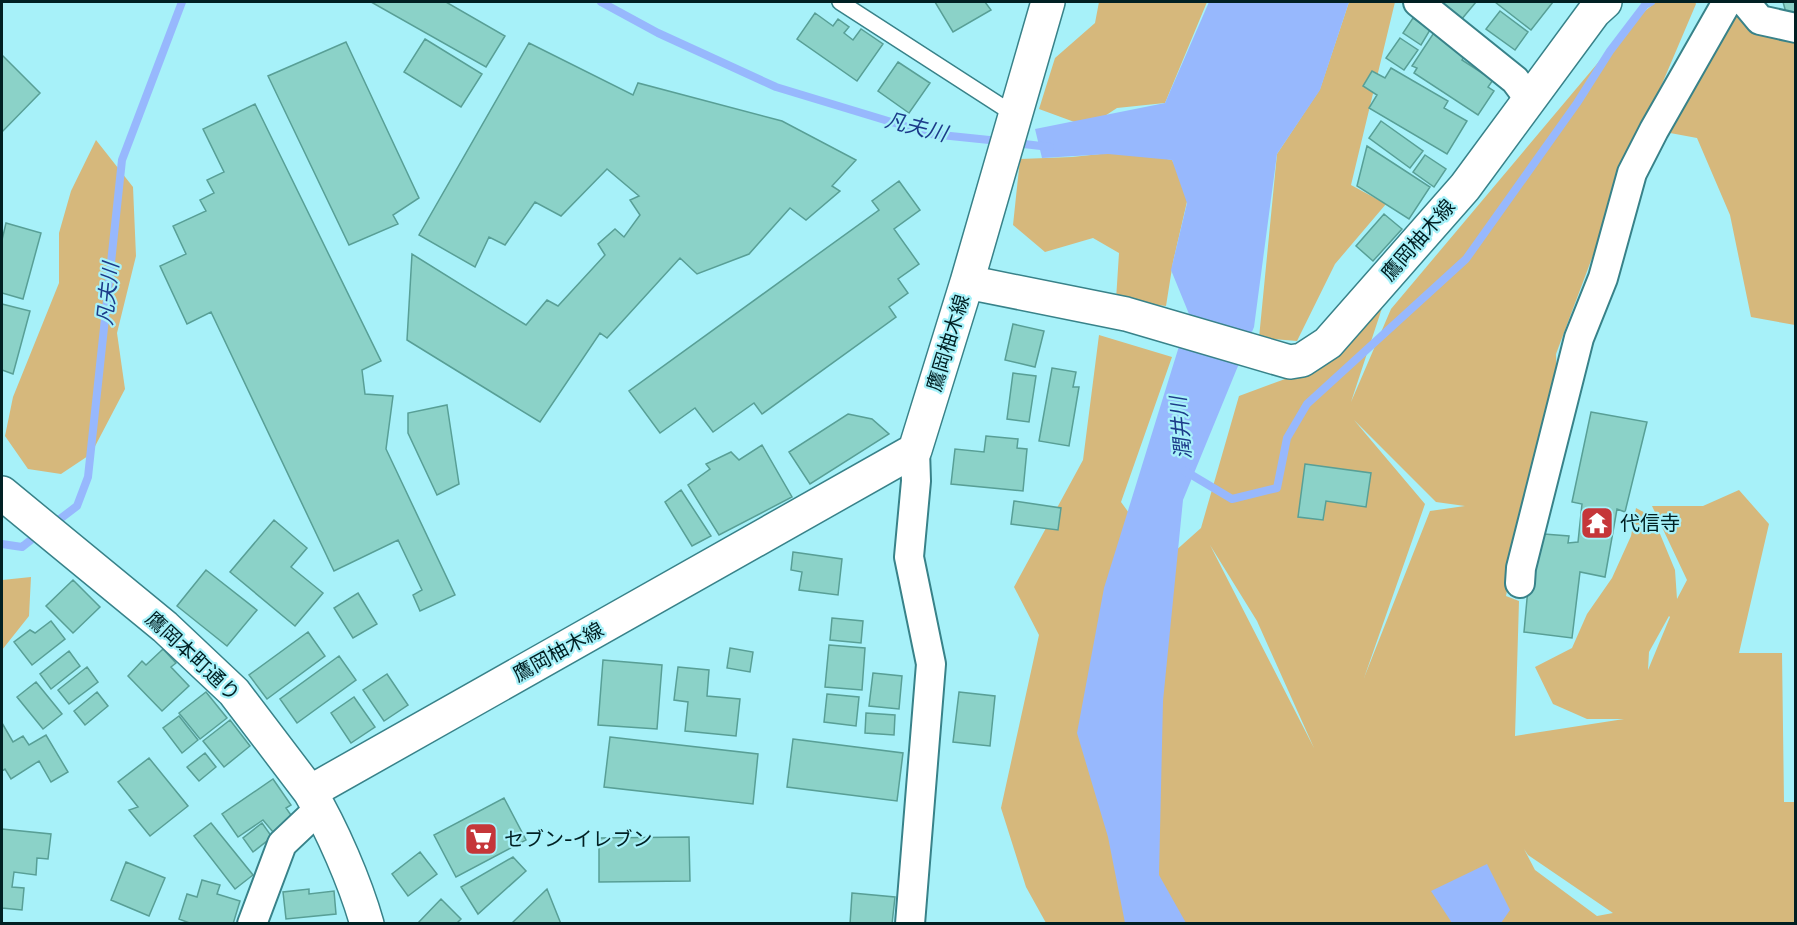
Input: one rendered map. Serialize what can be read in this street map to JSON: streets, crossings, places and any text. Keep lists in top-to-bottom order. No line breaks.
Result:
{"streets":{"main road":["鷹岡柚木線","鷹岡本町通り"]},"crossings":[["鷹岡柚木線","鷹岡本町通り"]],"water":["凡夫川","潤井川"],"places":{"temple":["代信寺"],"supermarket":["セブン-イレブン"]}}
